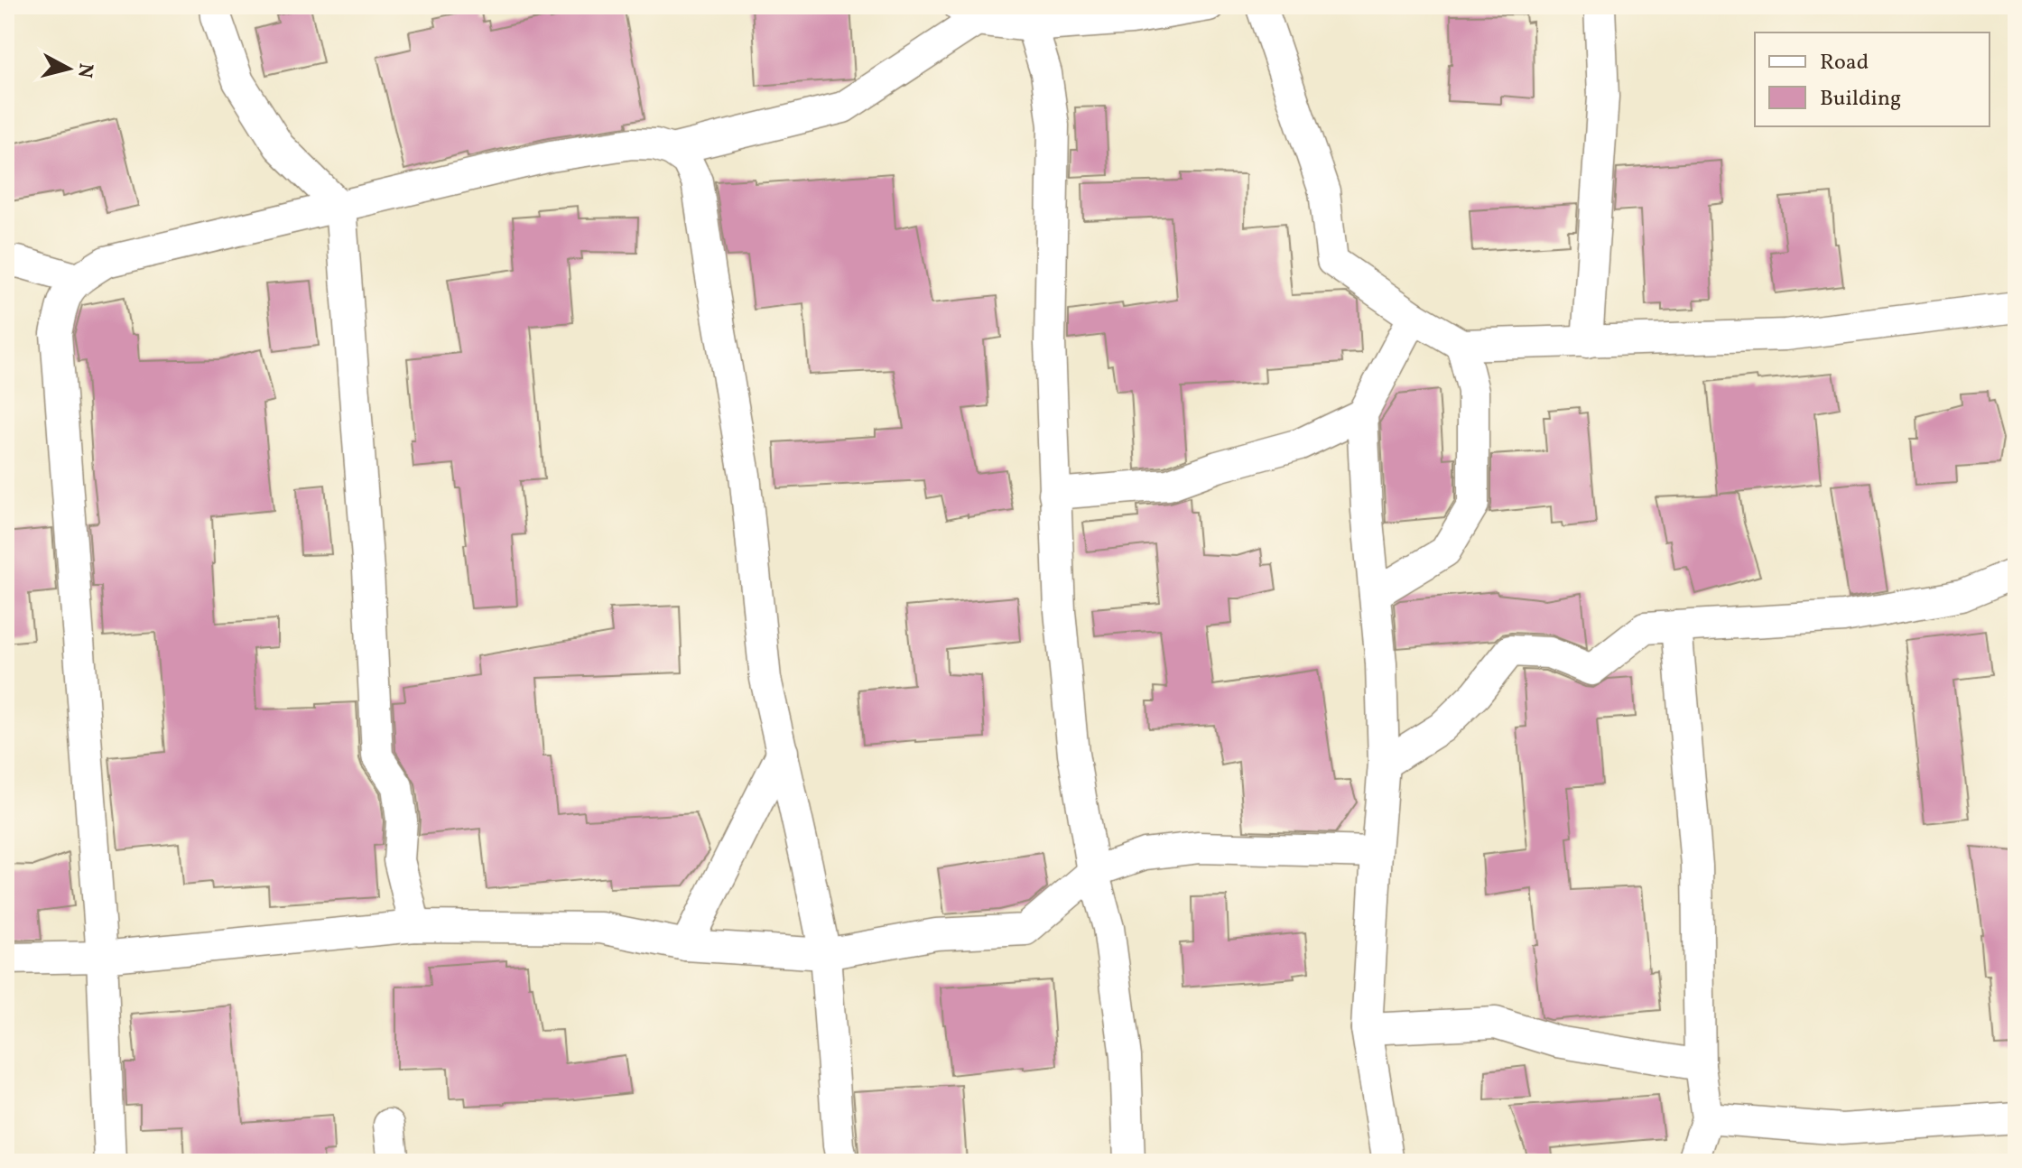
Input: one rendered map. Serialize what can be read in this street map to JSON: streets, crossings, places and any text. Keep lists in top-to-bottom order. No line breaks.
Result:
{"legend":["Road","Building"],"north":"right"}
